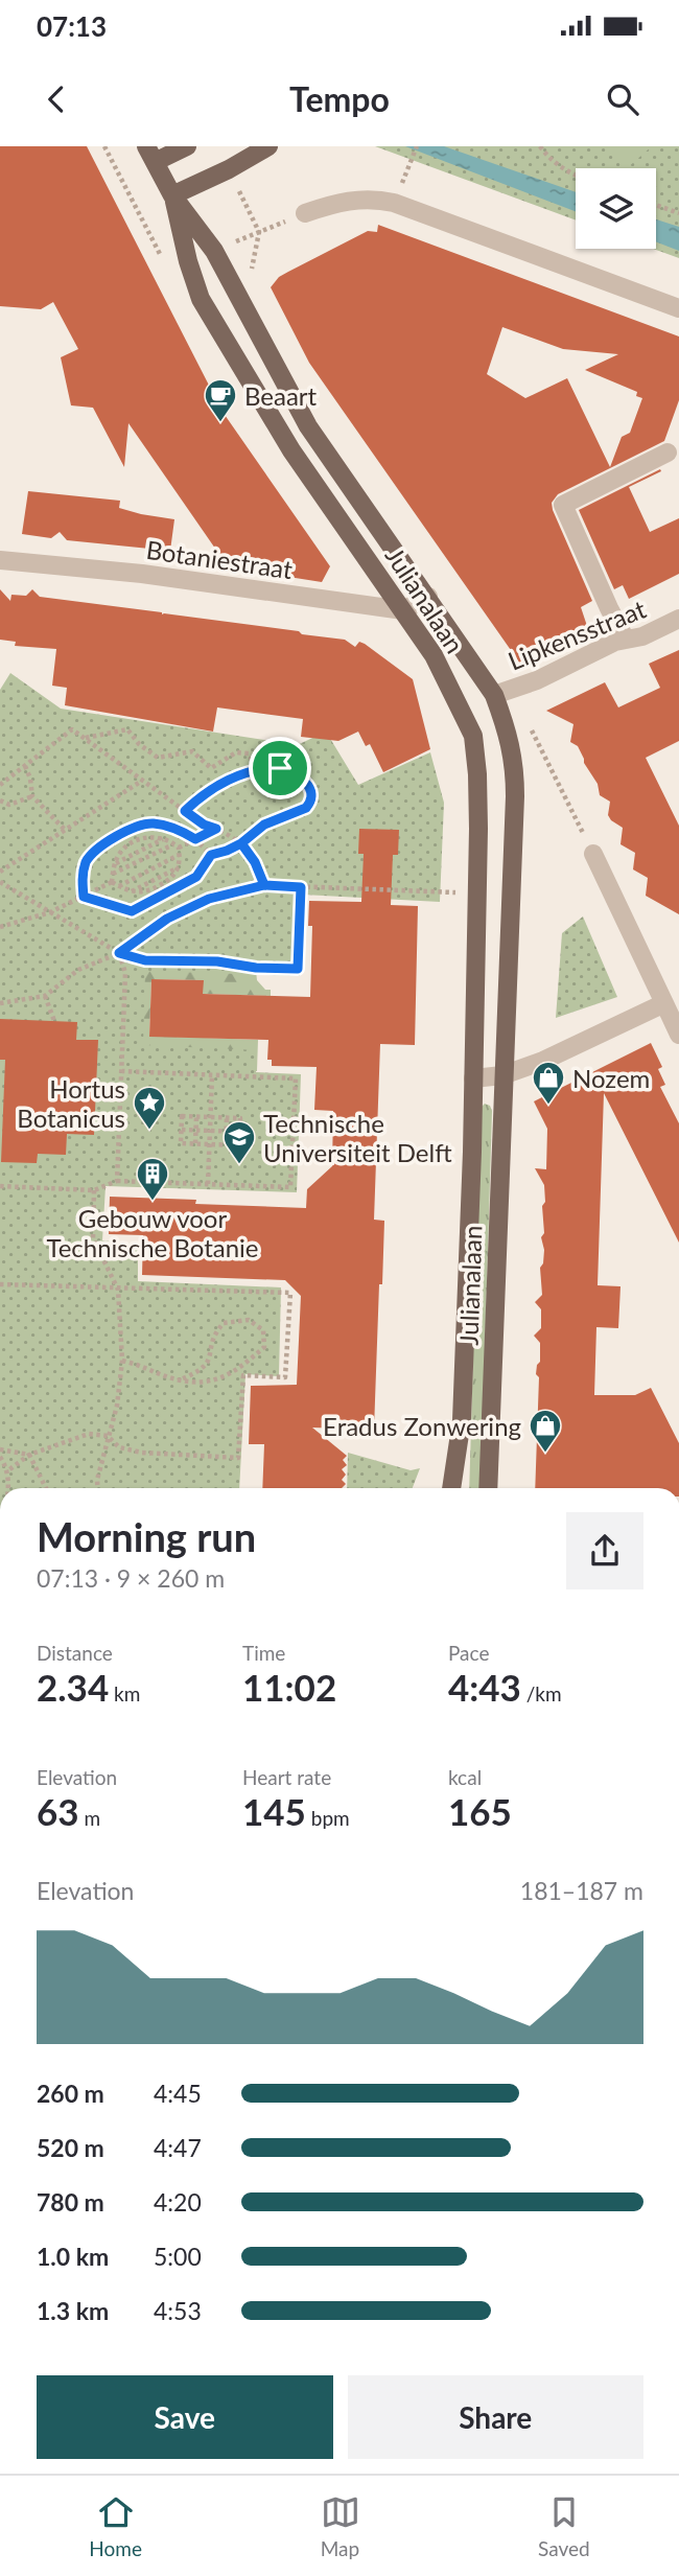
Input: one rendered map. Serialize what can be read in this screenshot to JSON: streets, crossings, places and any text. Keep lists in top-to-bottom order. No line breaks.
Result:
{"streets":{"main road":["Julianalaan"],"street":["Botaniestraat","Lipkensstraat"]},"crossings":[["Botaniestraat","Julianalaan"],["Julianalaan","Lipkensstraat"]],"places":{"cafe":["Beaart"],"shop":["Nozem","Eradus Zonwering"],"place":["Hortus Botanicus"],"school or university":["Technische Universiteit Delft"],"building":["Gebouw voor Technische Botanie"]},"page":{"status":"07:13","header":"Tempo","heading":["Morning run","07:13 · 9 × 260 m"],"stats":[["Distance","2.34 km"],["Time","11:02"],["Pace","4:43 /km"],["Elevation","63 m"],["Heart rate","145 bpm"],["kcal","165"]],"chart":["Elevation","181–187 m"],"list":[{"name":"260 m","note":"4:45"},{"name":"520 m","note":"4:47"},{"name":"780 m","note":"4:20"},{"name":"1.0 km","note":"5:00"},{"name":"1.3 km","note":"4:53"}],"buttons":["Save","Share"],"tabs":["Home","Map","Saved"]}}
